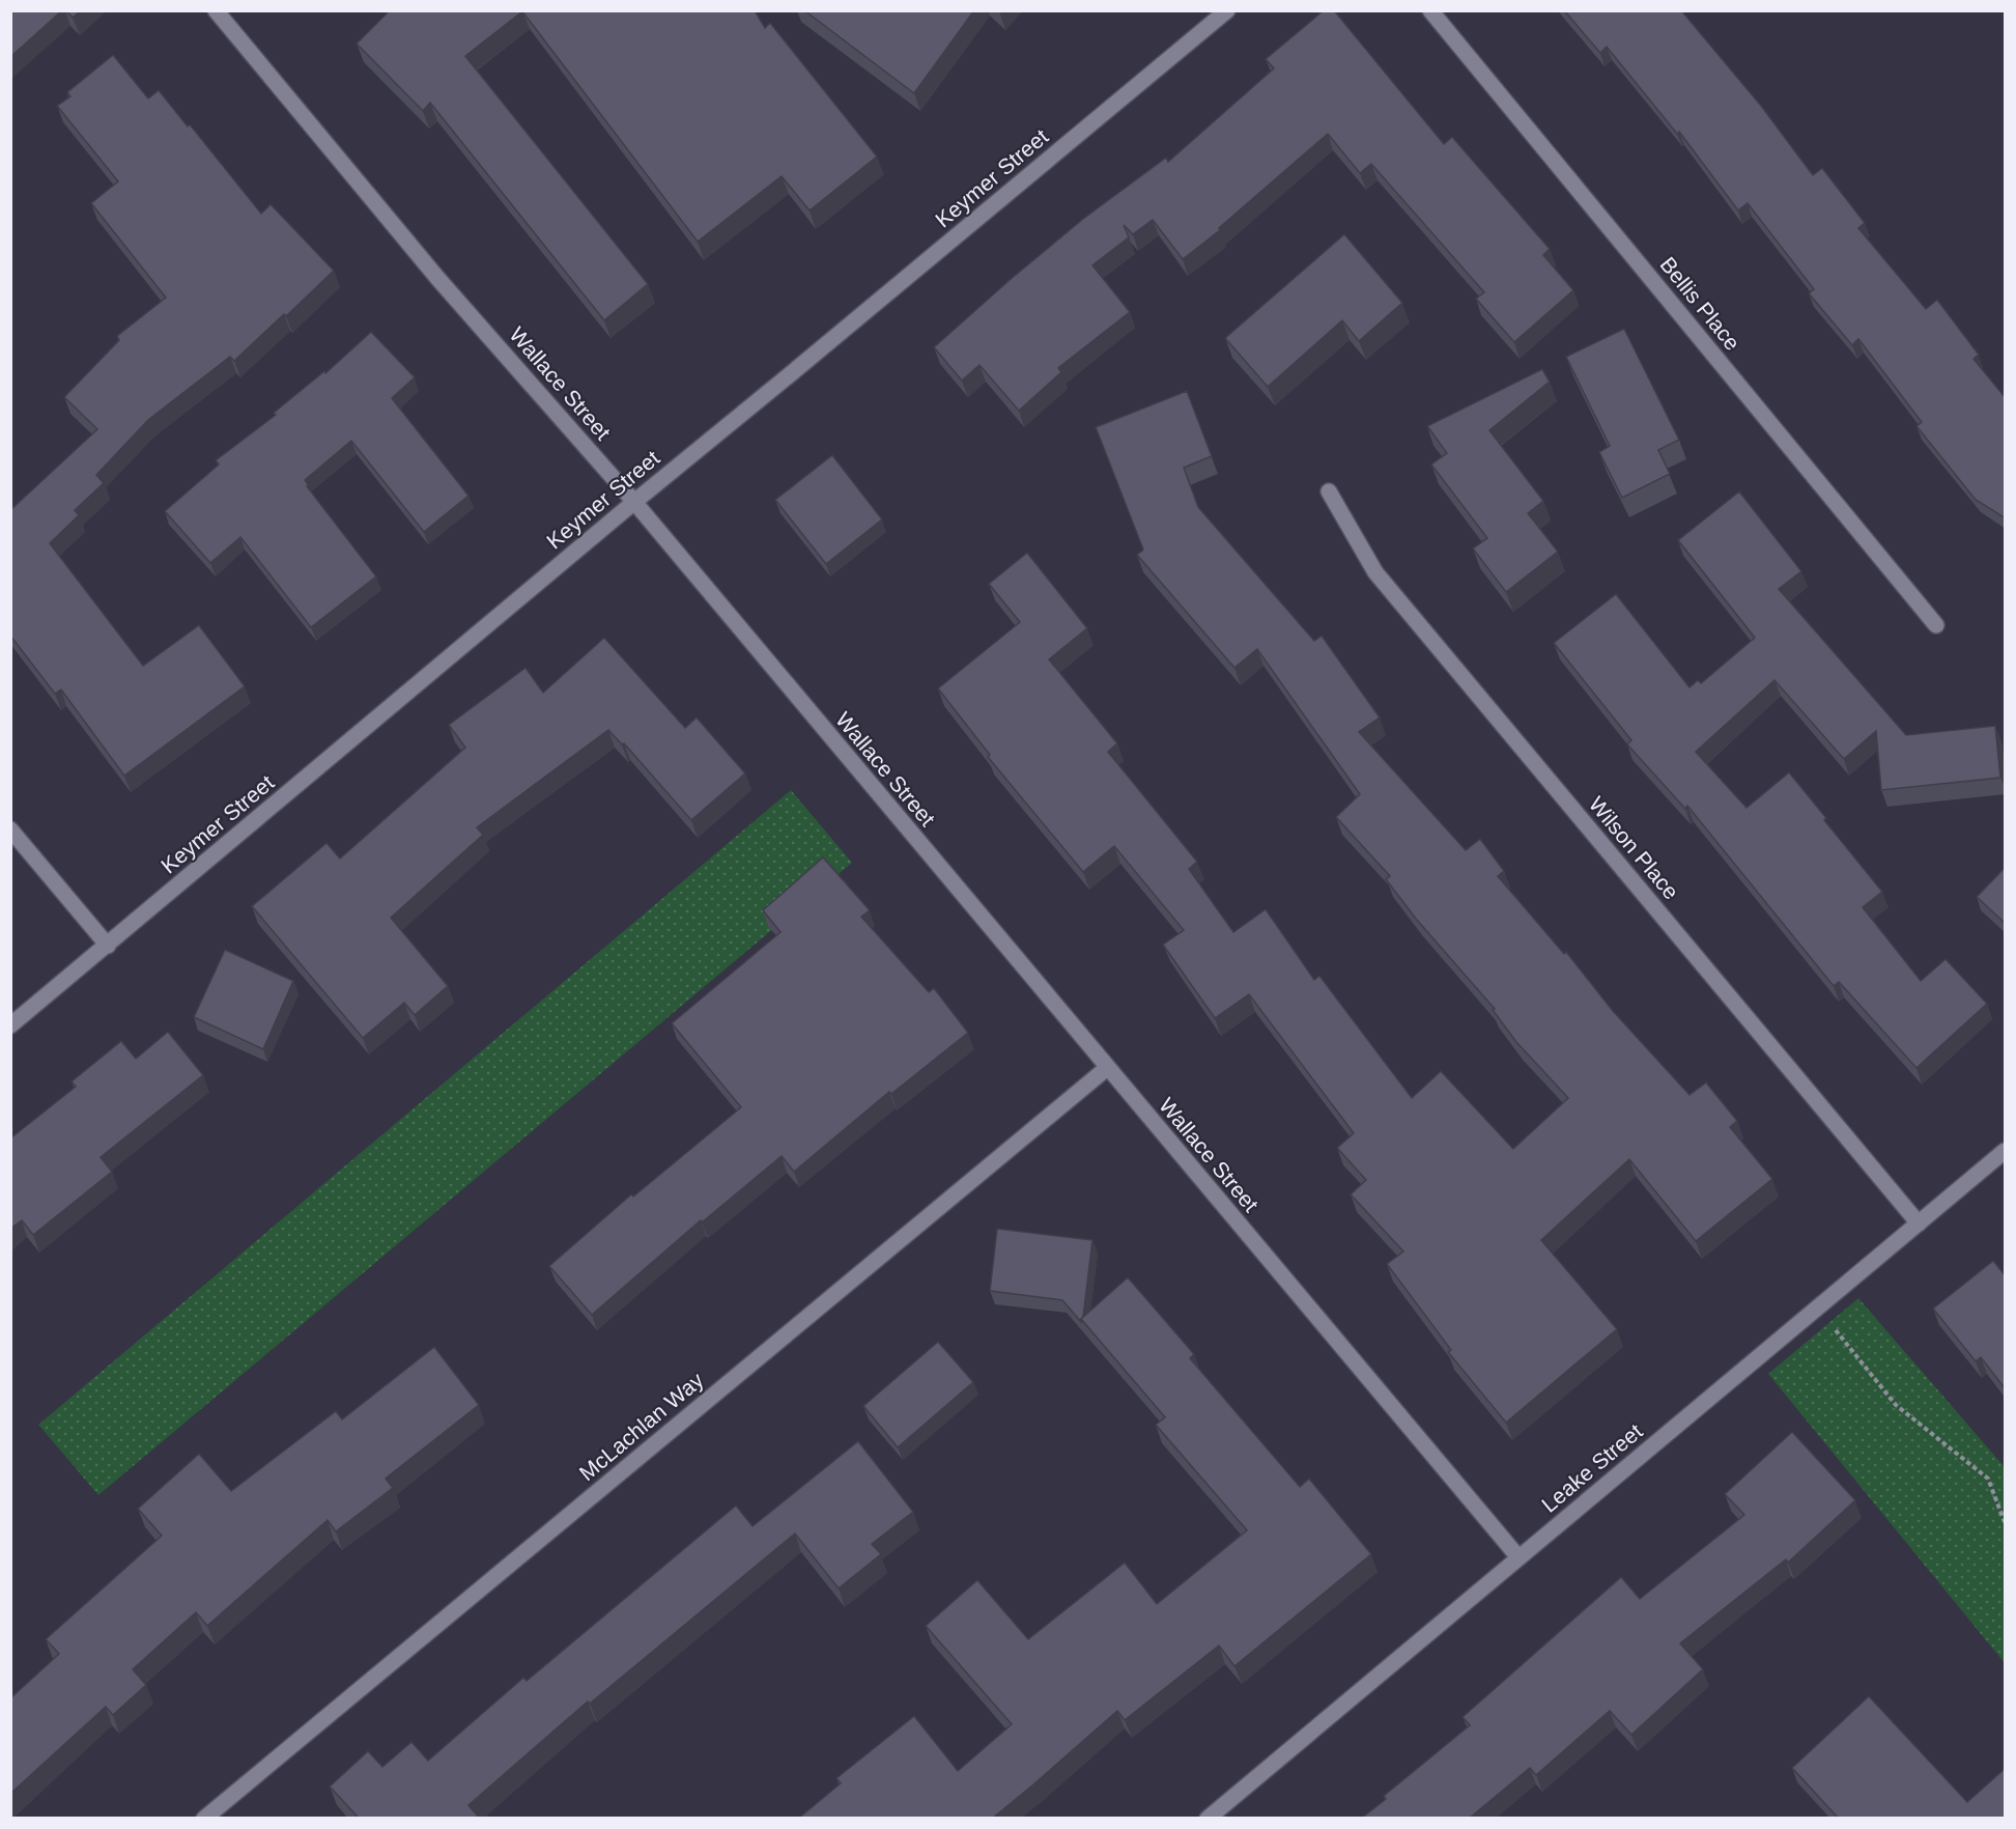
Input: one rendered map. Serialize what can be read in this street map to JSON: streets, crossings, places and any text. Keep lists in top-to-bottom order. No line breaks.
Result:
{"streets":{"street":["Keymer Street","Bellis Place","Wallace Street","Wilson Place","McLachlan Way","Leake Street"]},"crossings":[["Keymer Street","Wallace Street"],["Wallace Street","McLachlan Way"],["Wallace Street","Leake Street"],["Wilson Place","Leake Street"]]}
